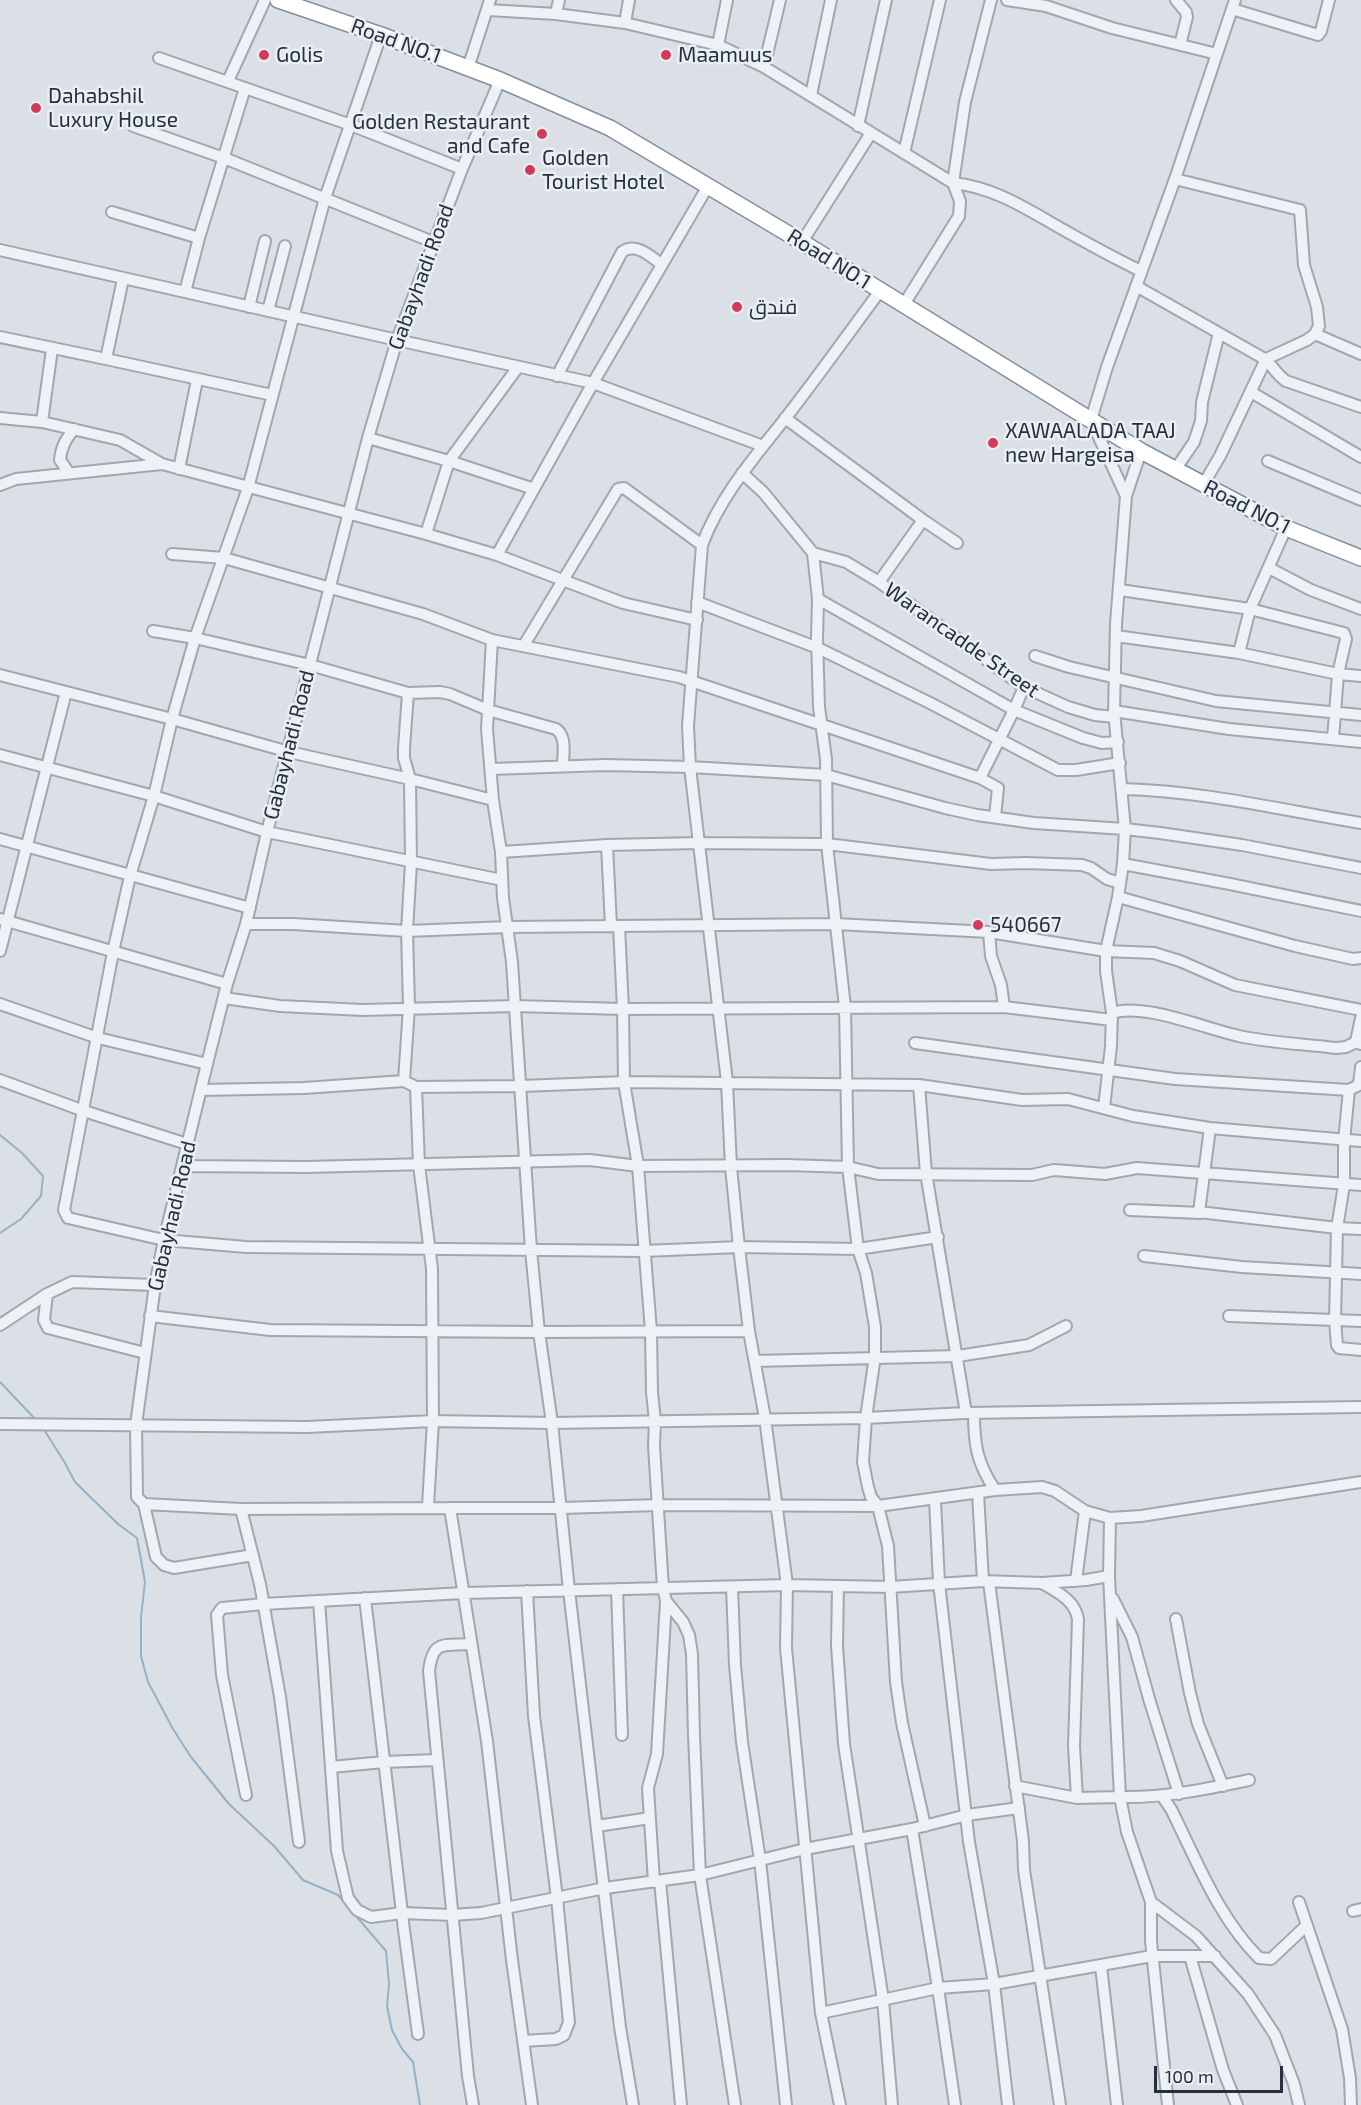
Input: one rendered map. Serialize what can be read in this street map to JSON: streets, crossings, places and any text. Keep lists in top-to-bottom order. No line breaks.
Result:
{"streets":{"highway":["Road NO.1"],"street":["Gabayhadi Road","Warancadde Street"]},"crossings":[["Road NO.1","Gabayhadi Road"]],"places":["Golis","Maamuus","Dahabshil Luxury House","Golden Restaurant and Cafe","Golden Tourist Hotel","فندق","XAWAALADA TAAJ new Hargeisa","540667"],"scale_bar":"100 m"}
